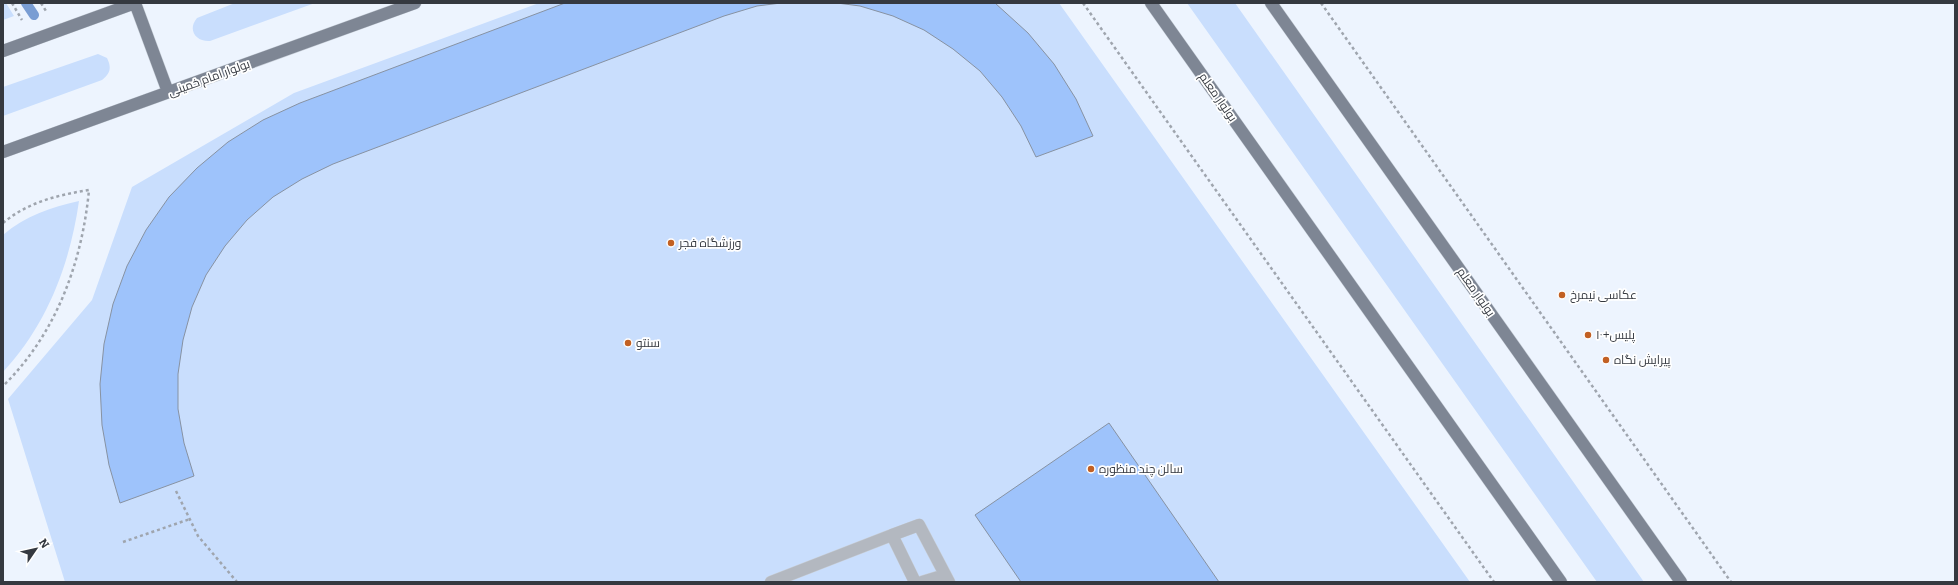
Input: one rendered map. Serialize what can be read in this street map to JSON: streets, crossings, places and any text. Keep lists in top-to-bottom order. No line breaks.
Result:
{"streets":{"main road":["بولوار امام خمینی","بولوار معلم"]},"places":["ورزشگاه فجر","عکاسی نیمرخ","پلیس+۱۰","سنتو","پیرایش نگاه","سالن چند منظوره"],"north":"top right"}
